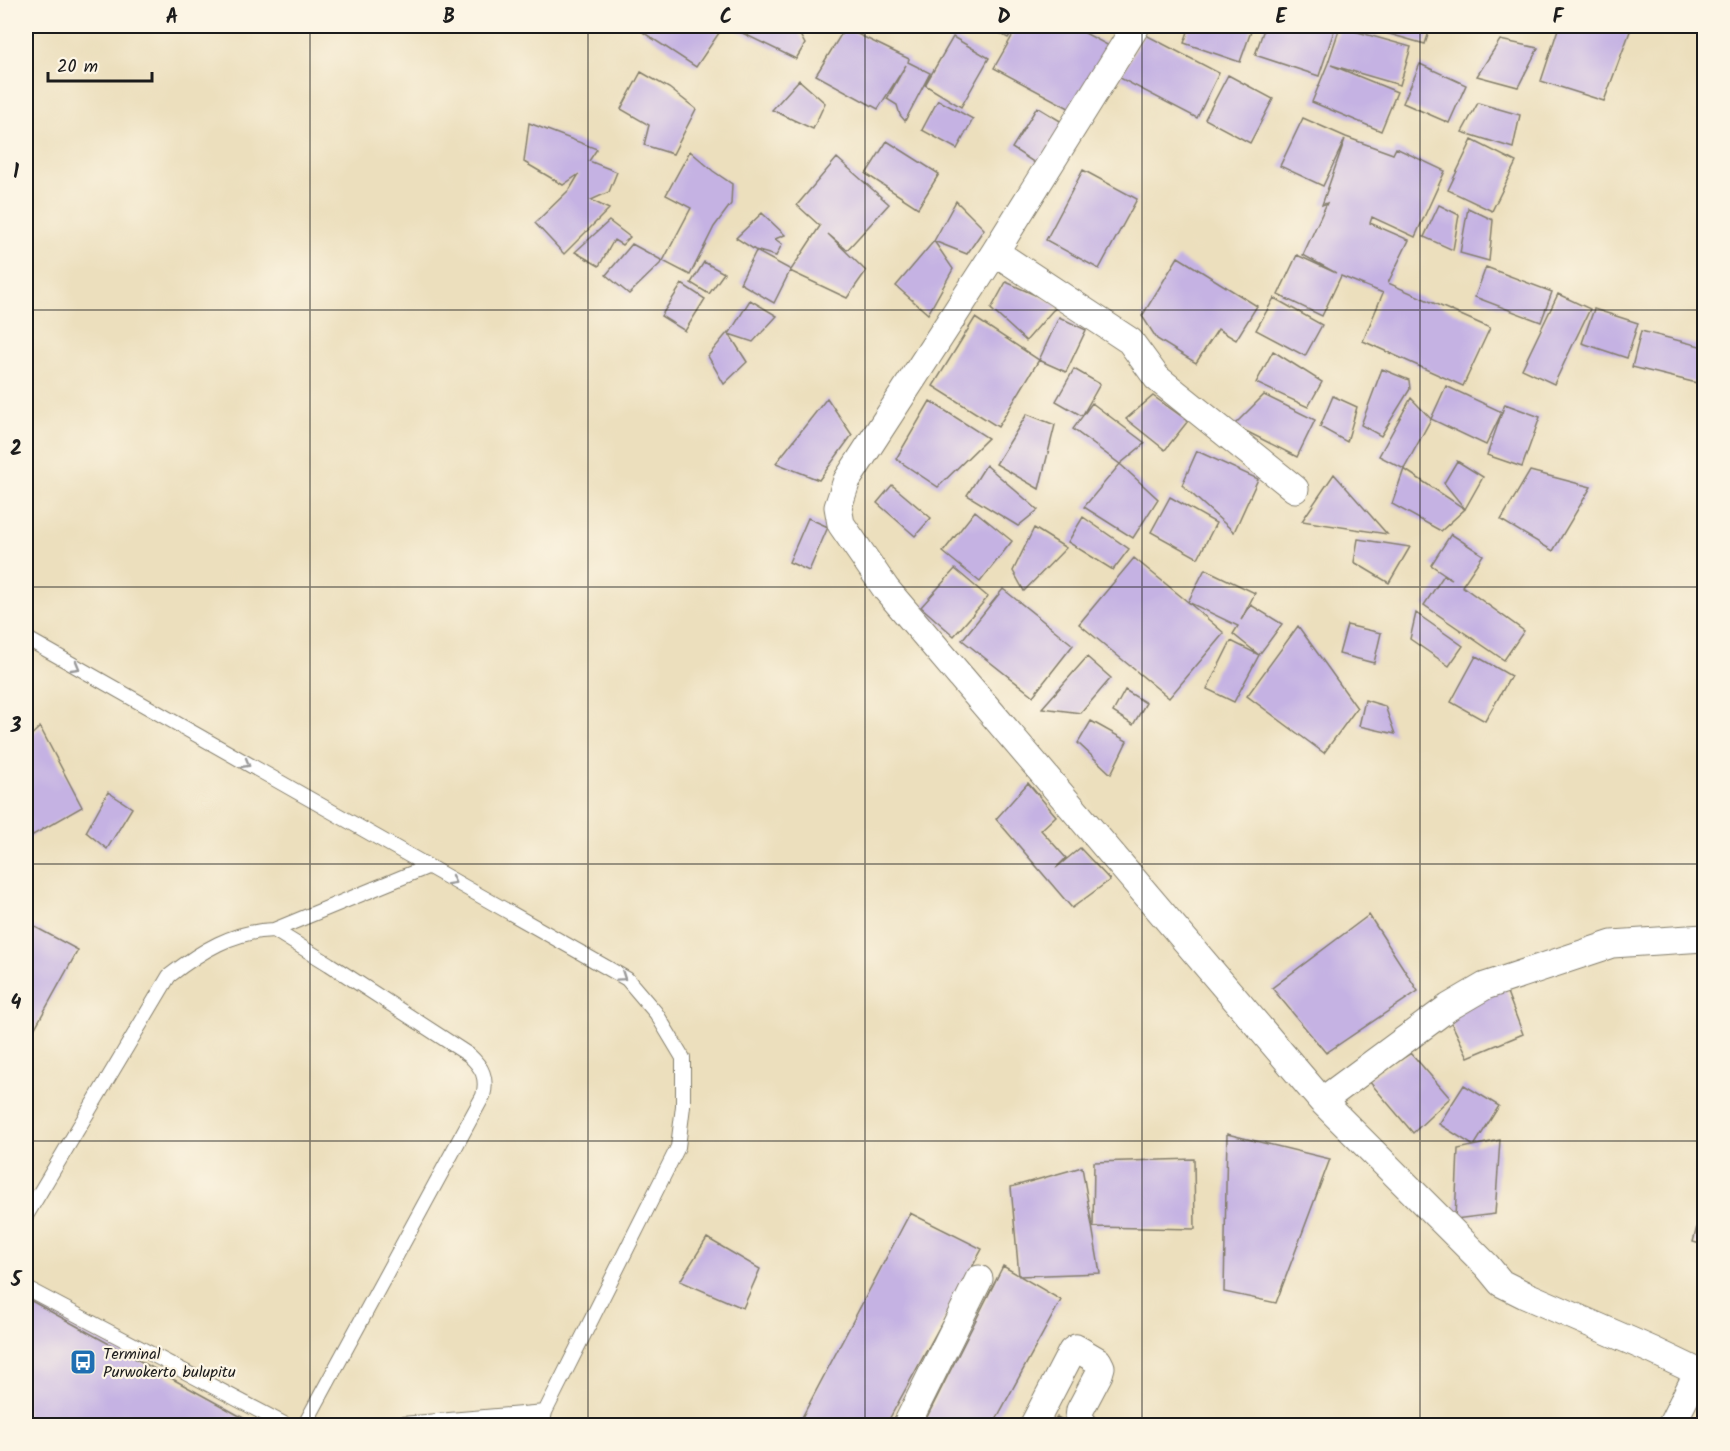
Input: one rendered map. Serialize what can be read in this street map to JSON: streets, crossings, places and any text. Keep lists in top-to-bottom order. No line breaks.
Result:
{"places":{"bus stop":["Terminal Purwokerto bulupitu"]},"scale_bar":"20 m","grid":{"columns":["A","B","C","D","E","F"],"rows":["1","2","3","4","5"]}}
